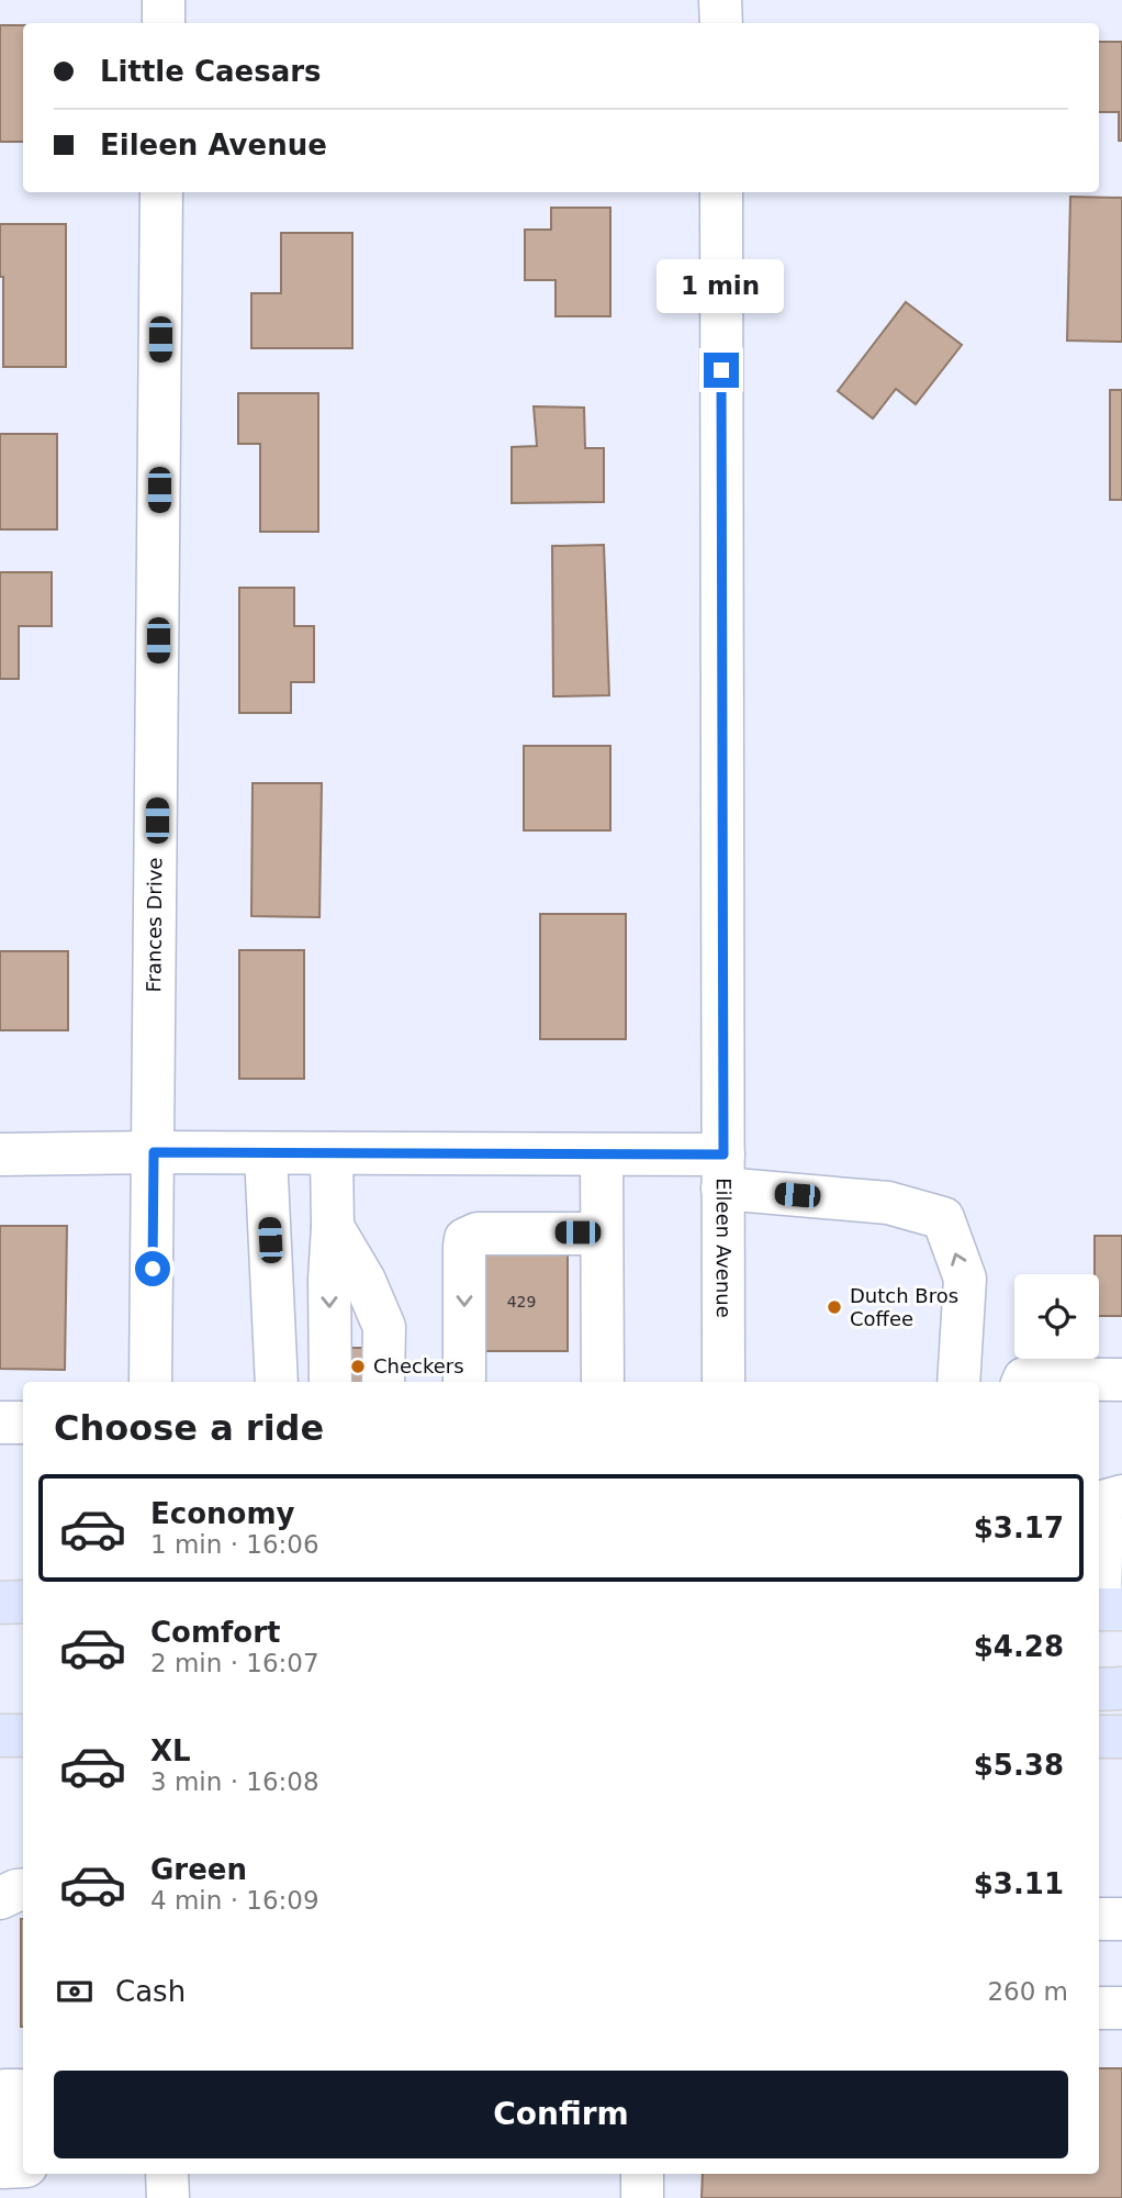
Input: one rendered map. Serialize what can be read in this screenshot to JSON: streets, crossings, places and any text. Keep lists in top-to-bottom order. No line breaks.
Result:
{"streets":{"street":["Frances Drive","Eileen Avenue"]},"places":["Dutch Bros Coffee","Checkers"],"house_numbers":["429"],"page":{"banner":["Little Caesars","Eileen Avenue"],"bubble":"1 min","heading":"Choose a ride","list":[{"name":"Economy","note":"1 min · 16:06","value":"$3.17"},{"name":"Comfort","note":"2 min · 16:07","value":"$4.28"},{"name":"XL","note":"3 min · 16:08","value":"$5.38"},{"name":"Green","note":"4 min · 16:09","value":"$3.11"}],"pay":["Cash","260 m"],"buttons":"Confirm"}}
